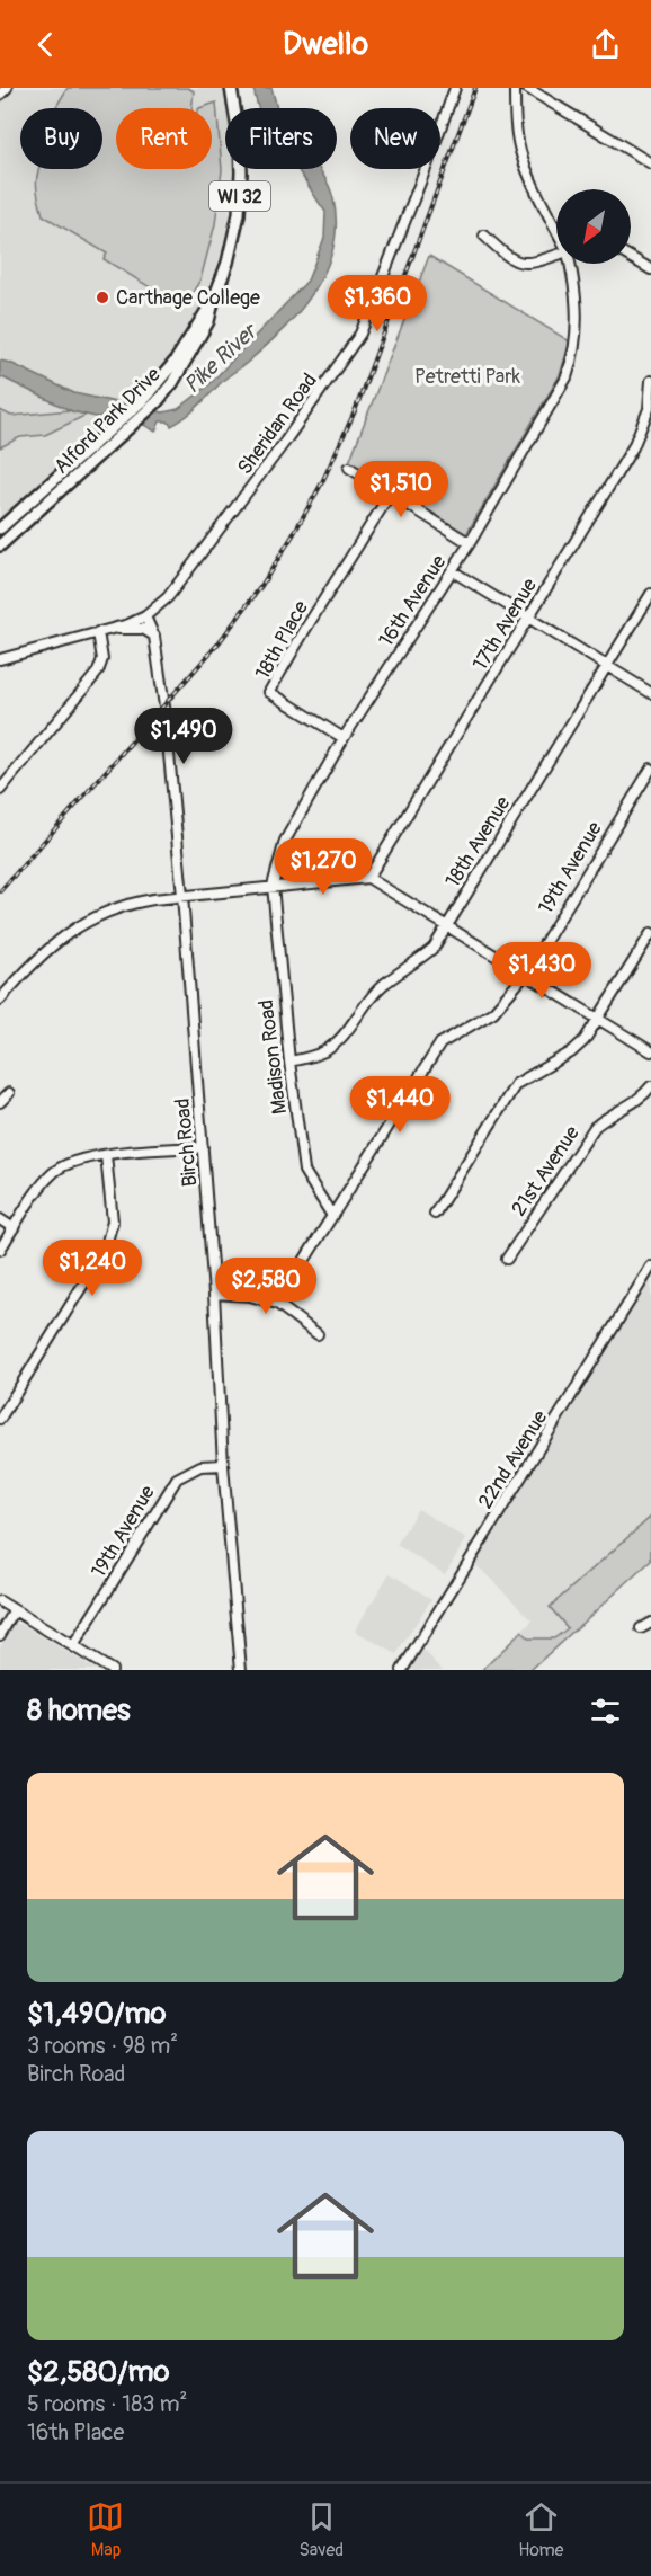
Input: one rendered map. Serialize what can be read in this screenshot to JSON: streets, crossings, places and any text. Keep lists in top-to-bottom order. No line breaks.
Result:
{"streets":{"main road":["WI 32","Alford Park Drive"],"street":["Sheridan Road","16th Avenue","17th Avenue","18th Place","18th Avenue","19th Avenue","Madison Road","Birch Road","21st Avenue","22nd Avenue"]},"crossings":[["Sheridan Road","Birch Road"],["16th Avenue","18th Place"],["16th Avenue","Madison Road"],["18th Avenue","Madison Road"],["19th Avenue","Madison Road"],["19th Avenue","Birch Road"]],"water":["Pike River"],"parks":["Petretti Park"],"places":["Carthage College"],"north":"bottom left","page":{"header":"Dwello","chip":["Buy","Rent","Filters","New"],"price":["$1,360","$1,510","$1,490","$1,270","$1,430","$1,440","$1,240","$2,580"],"heading":"8 homes","list":[{"name":"$1,490/mo","note":"3 rooms · 98 m² · Birch Road"},{"name":"$2,580/mo","note":"5 rooms · 183 m² · 16th Place"}],"tabs":["Map","Saved","Home"]}}
